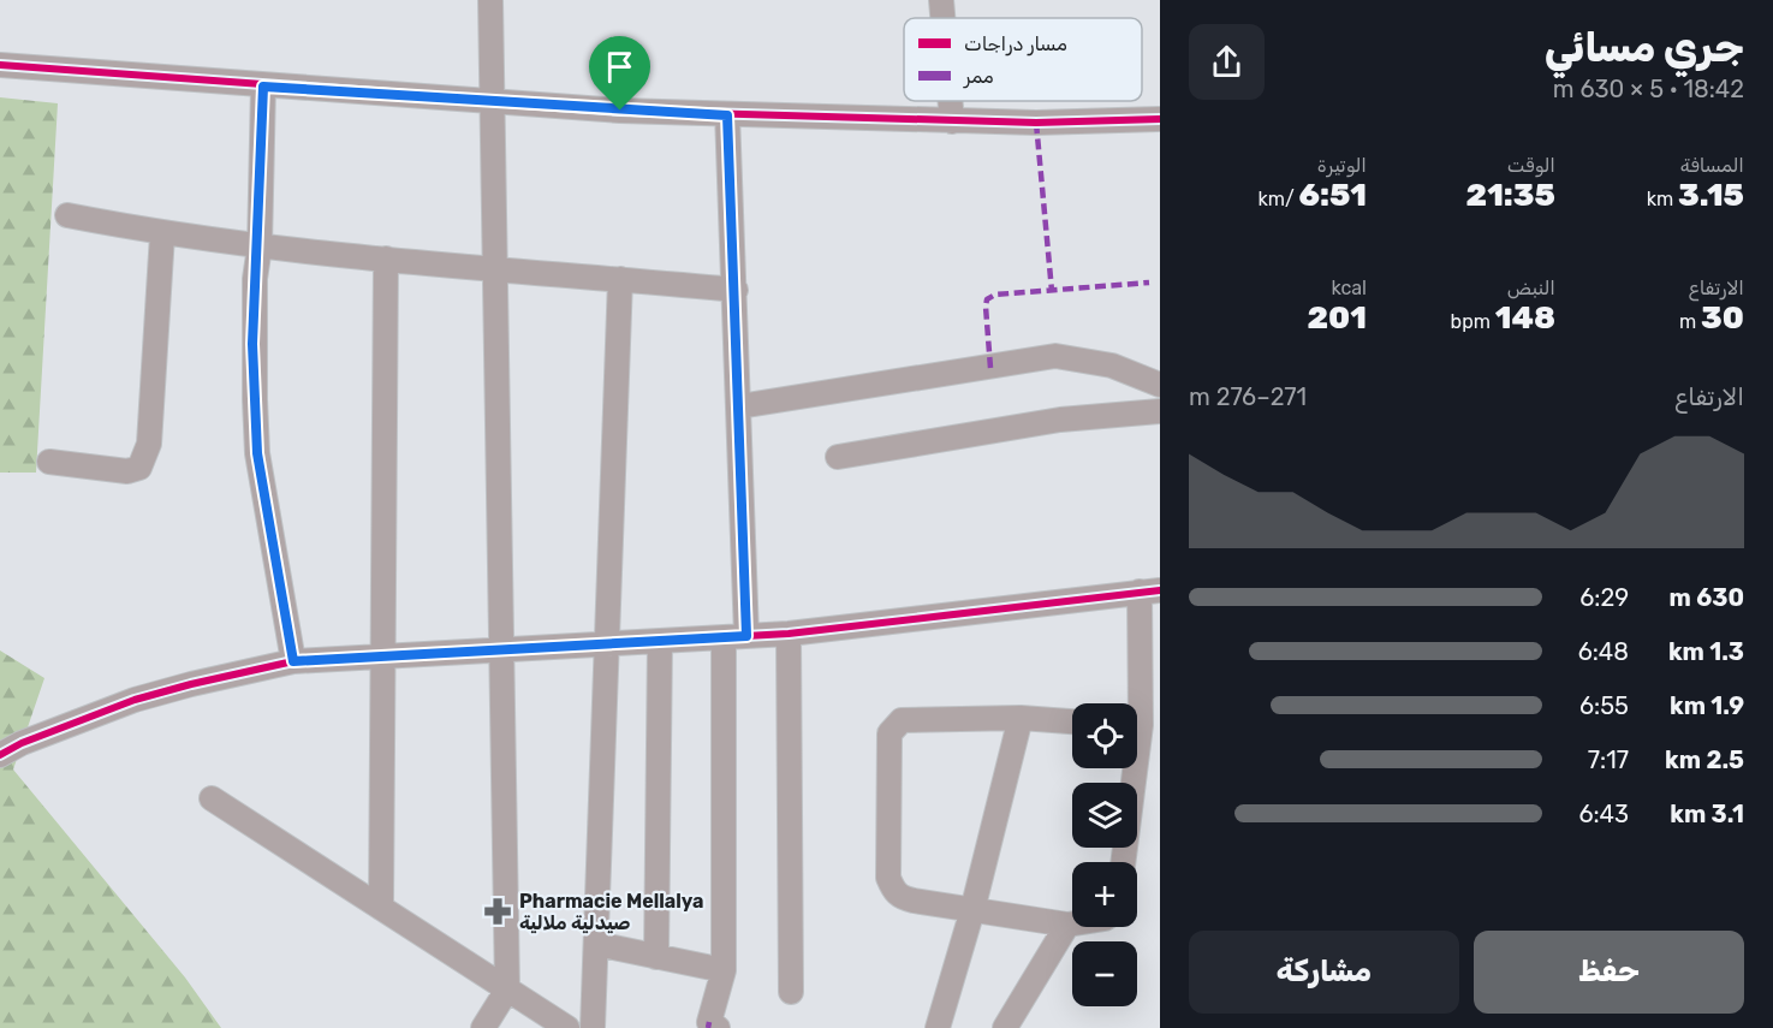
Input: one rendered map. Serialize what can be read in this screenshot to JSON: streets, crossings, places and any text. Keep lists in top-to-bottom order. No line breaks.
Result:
{"places":{"pharmacy":["Pharmacie Mellalya صيدلية ملالية"]},"legend":["مسار دراجات","ممر"],"page":{"heading":["جري مسائي","18:42 · 5 × 630 m"],"stats":[["المسافة","3.15 km"],["الوقت","21:35"],["الوتيرة","6:51 /km"],["الارتفاع","30 m"],["النبض","148 bpm"],["kcal","201"]],"chart":["الارتفاع","271–276 m"],"list":[{"name":"630 m","note":"6:29"},{"name":"1.3 km","note":"6:48"},{"name":"1.9 km","note":"6:55"},{"name":"2.5 km","note":"7:17"},{"name":"3.1 km","note":"6:43"}],"map_buttons":["+","−"],"buttons":["حفظ","مشاركة"]}}
